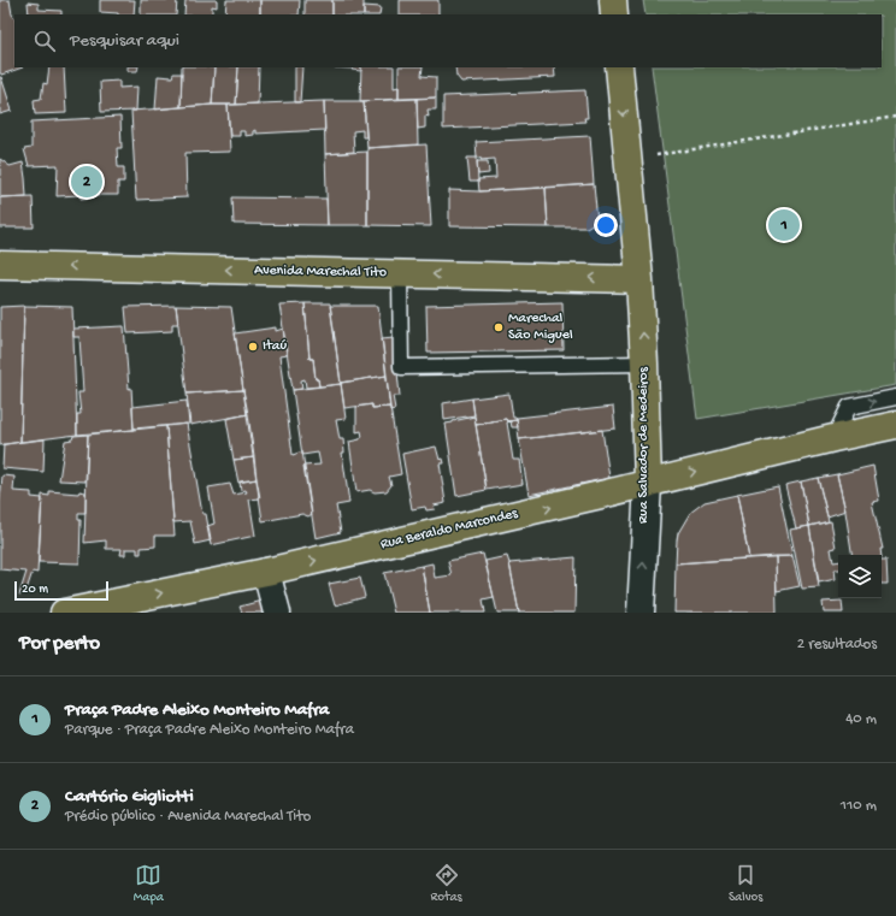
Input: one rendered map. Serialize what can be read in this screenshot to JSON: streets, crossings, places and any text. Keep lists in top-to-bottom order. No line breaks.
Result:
{"streets":{"main road":["Avenida Marechal Tito","Rua Salvador de Medeiros","Rua Beraldo Marcondes"]},"crossings":[["Avenida Marechal Tito","Rua Salvador de Medeiros"],["Rua Salvador de Medeiros","Rua Beraldo Marcondes"]],"one_way":["Avenida Marechal Tito","Rua Beraldo Marcondes"],"places":["Marechal São Miguel","Itaú"],"scale_bar":"20 m","page":{"search":"Pesquisar aqui","pins":["2","1"],"scale":"20 m","heading":["Por perto","2 resultados"],"list":[{"mark":"1","name":"Praça Padre Aleixo Monteiro Mafra","note":"Parque · Praça Padre Aleixo Monteiro Mafra","value":"40 m"},{"mark":"2","name":"Cartório Gigliotti","note":"Prédio público · Avenida Marechal Tito","value":"110 m"}],"nav":["Mapa","Rotas","Salvos"]}}
